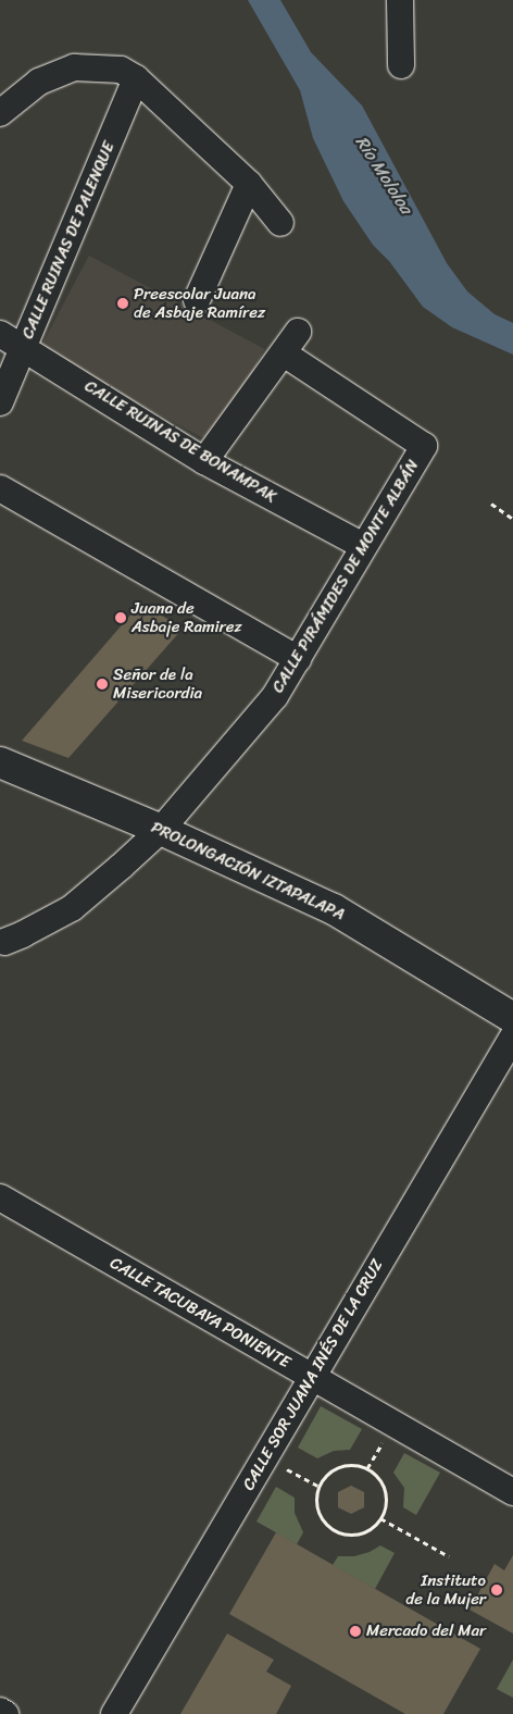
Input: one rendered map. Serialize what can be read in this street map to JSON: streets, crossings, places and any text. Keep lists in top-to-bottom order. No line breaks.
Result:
{"streets":{"street":["CALLE RUINAS DE PALENQUE","CALLE RUINAS DE BONAMPAK","CALLE PIRÁMIDES DE MONTE ALBÁN","PROLONGACIÓN IZTAPALAPA","CALLE TACUBAYA PONIENTE","CALLE SOR JUANA INÉS DE LA CRUZ"]},"crossings":[["CALLE RUINAS DE PALENQUE","CALLE RUINAS DE BONAMPAK"],["CALLE RUINAS DE BONAMPAK","CALLE PIRÁMIDES DE MONTE ALBÁN"],["CALLE PIRÁMIDES DE MONTE ALBÁN","PROLONGACIÓN IZTAPALAPA"],["CALLE TACUBAYA PONIENTE","CALLE SOR JUANA INÉS DE LA CRUZ"]],"water":["Río Mololoa"],"places":["Preescolar Juana de Asbaje Ramírez","Juana de Asbaje Ramirez","Señor de la Misericordia","Instituto de la Mujer","Mercado del Mar"]}
